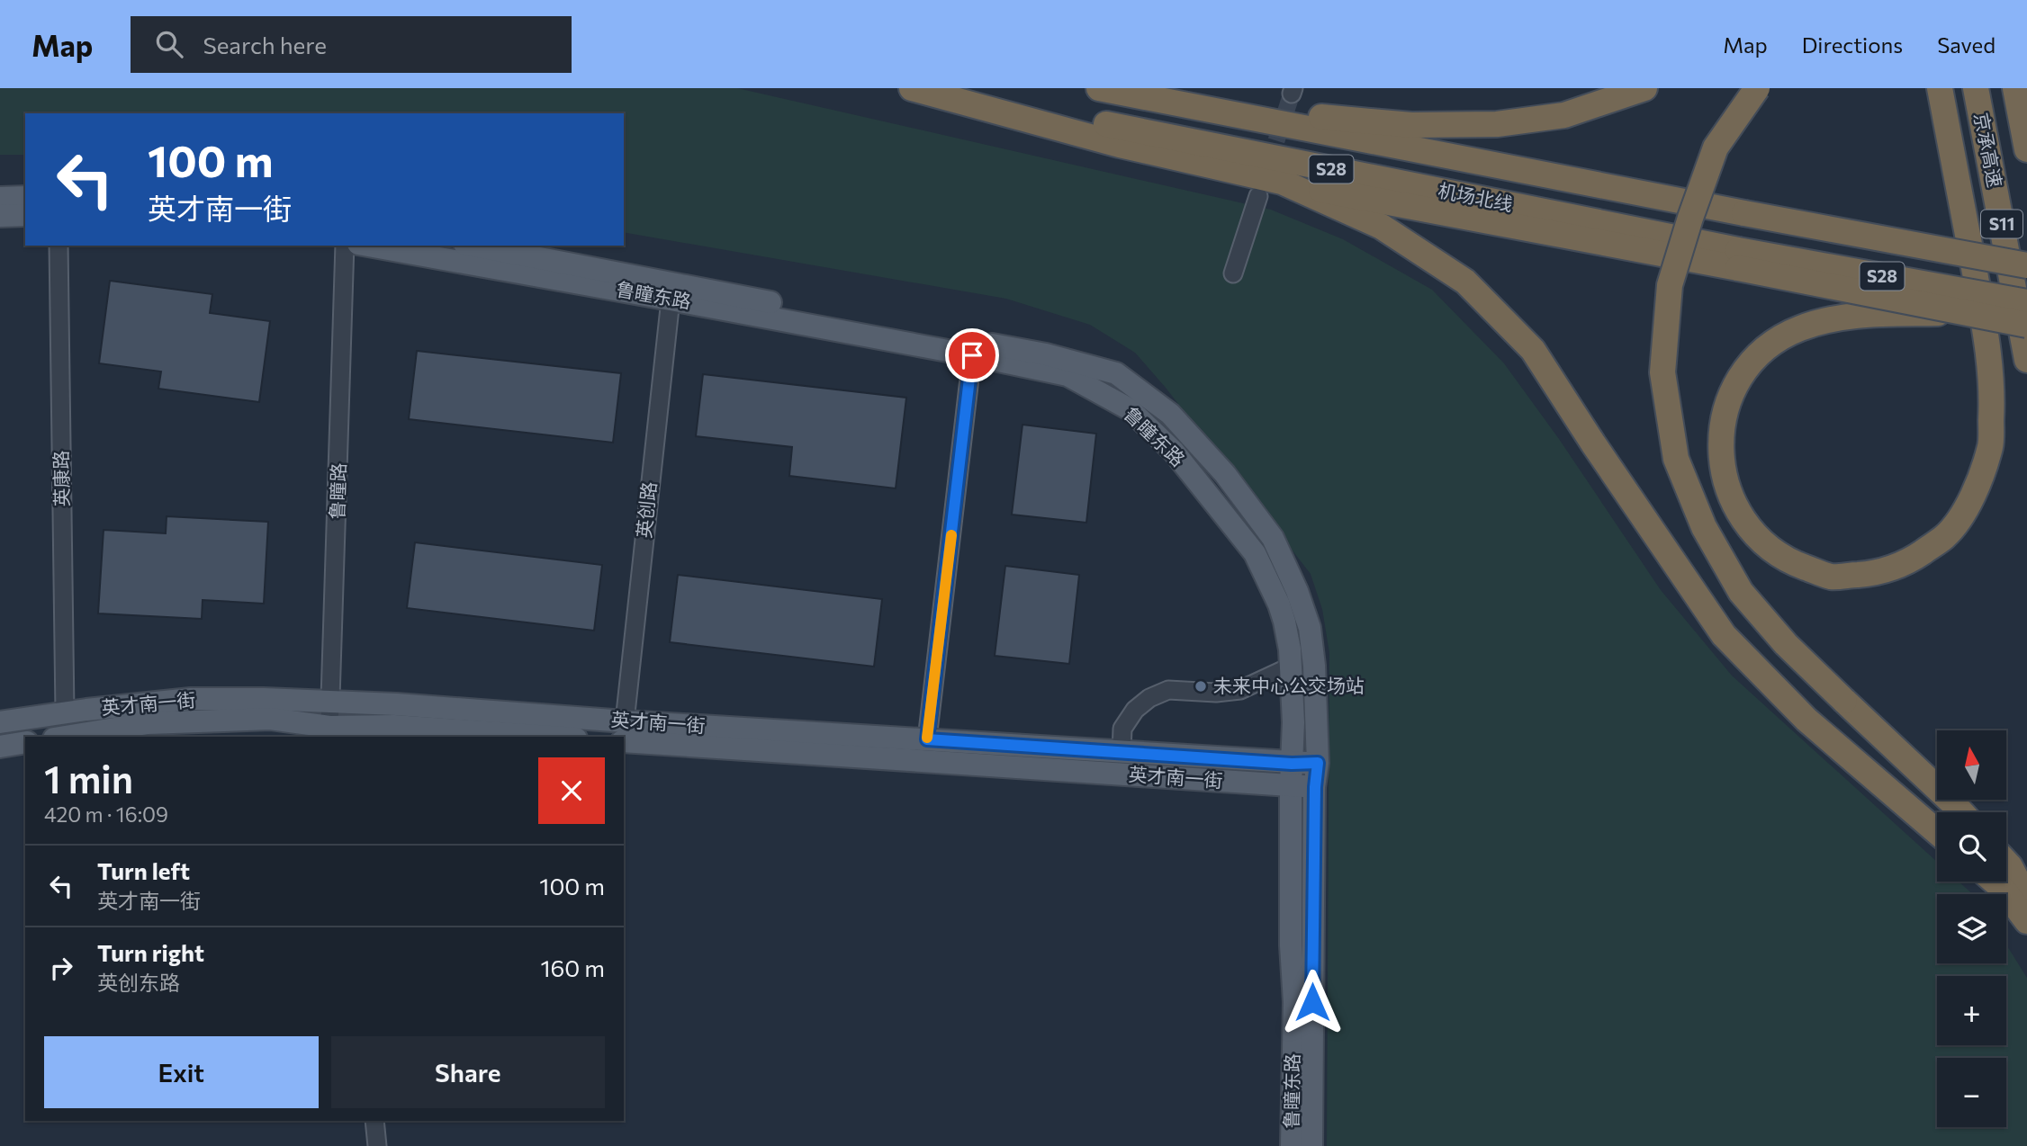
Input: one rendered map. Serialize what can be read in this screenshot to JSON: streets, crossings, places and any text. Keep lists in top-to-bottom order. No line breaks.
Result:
{"streets":{"highway":["京承高速","S28","机场北线","S11"],"main road":["鲁瞳东路","英才南一街"],"street":["英康路","鲁瞳路","英创路"]},"crossings":[["鲁瞳东路","英创路"],["鲁瞳东路","英才南一街"],["英康路","英才南一街"],["鲁瞳路","英才南一街"],["英创路","英才南一街"]],"places":["未来中心公交场站"],"north":"top","page":{"header":"Map","search":"Search here","nav":["Map","Directions","Saved"],"turn":["100 m","英才南一街"],"map_buttons":["+","−"],"heading":["1 min","420 m · 16:09"],"list":[{"name":"Turn left","note":"英才南一街","value":"100 m"},{"name":"Turn right","note":"英创东路","value":"160 m"}],"buttons":["Exit","Share"]}}
